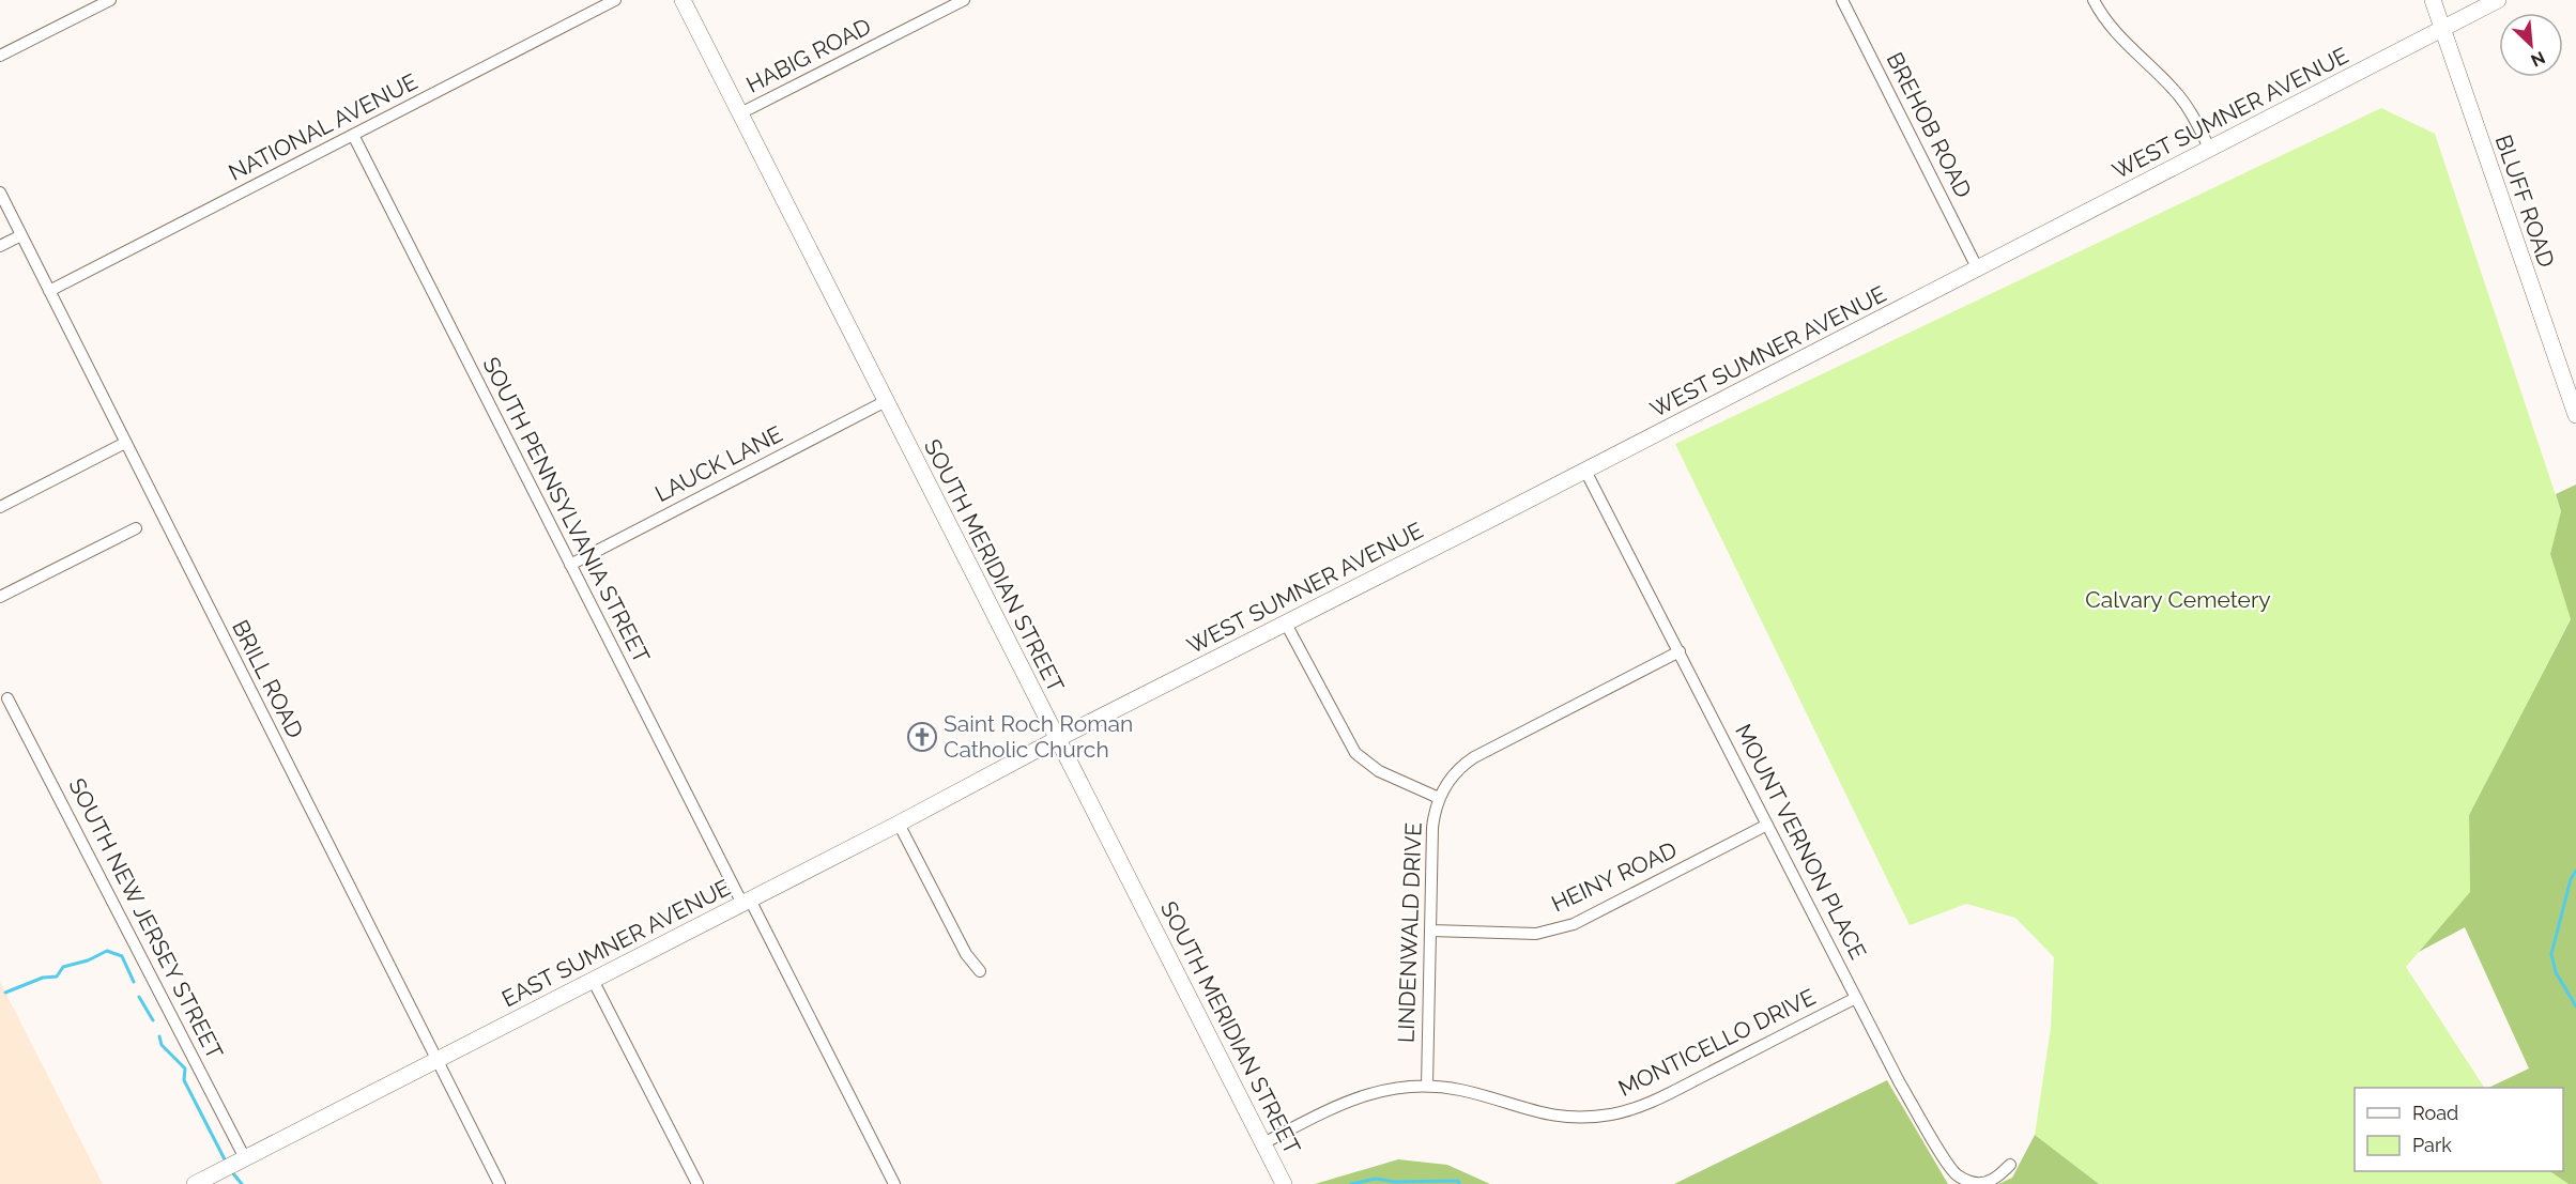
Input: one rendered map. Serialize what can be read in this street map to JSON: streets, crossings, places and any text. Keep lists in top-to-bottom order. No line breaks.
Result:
{"streets":{"street":["HABIG ROAD","WEST SUMNER AVENUE","BREHOB ROAD","NATIONAL AVENUE","BLUFF ROAD","LAUCK LANE","SOUTH PENNSYLVANIA STREET","SOUTH MERIDIAN STREET","BRILL ROAD","MOUNT VERNON PLACE","HEINY ROAD","SOUTH NEW JERSEY STREET","LINDENWALD DRIVE","EAST SUMNER AVENUE","MONTICELLO DRIVE"]},"crossings":[["HABIG ROAD","SOUTH MERIDIAN STREET"],["WEST SUMNER AVENUE","BREHOB ROAD"],["WEST SUMNER AVENUE","BLUFF ROAD"],["WEST SUMNER AVENUE","SOUTH MERIDIAN STREET"],["WEST SUMNER AVENUE","MOUNT VERNON PLACE"],["WEST SUMNER AVENUE","EAST SUMNER AVENUE"],["NATIONAL AVENUE","SOUTH PENNSYLVANIA STREET"],["NATIONAL AVENUE","BRILL ROAD"],["LAUCK LANE","SOUTH PENNSYLVANIA STREET"],["LAUCK LANE","SOUTH MERIDIAN STREET"],["SOUTH PENNSYLVANIA STREET","EAST SUMNER AVENUE"],["SOUTH MERIDIAN STREET","EAST SUMNER AVENUE"],["SOUTH MERIDIAN STREET","MONTICELLO DRIVE"],["BRILL ROAD","EAST SUMNER AVENUE"],["MOUNT VERNON PLACE","HEINY ROAD"],["MOUNT VERNON PLACE","LINDENWALD DRIVE"],["MOUNT VERNON PLACE","MONTICELLO DRIVE"],["HEINY ROAD","LINDENWALD DRIVE"],["SOUTH NEW JERSEY STREET","EAST SUMNER AVENUE"],["LINDENWALD DRIVE","MONTICELLO DRIVE"]],"parks":["Calvary Cemetery"],"places":{"church":["Saint Roch Roman Catholic Church"]},"legend":["Road","Park"],"north":"bottom right"}
